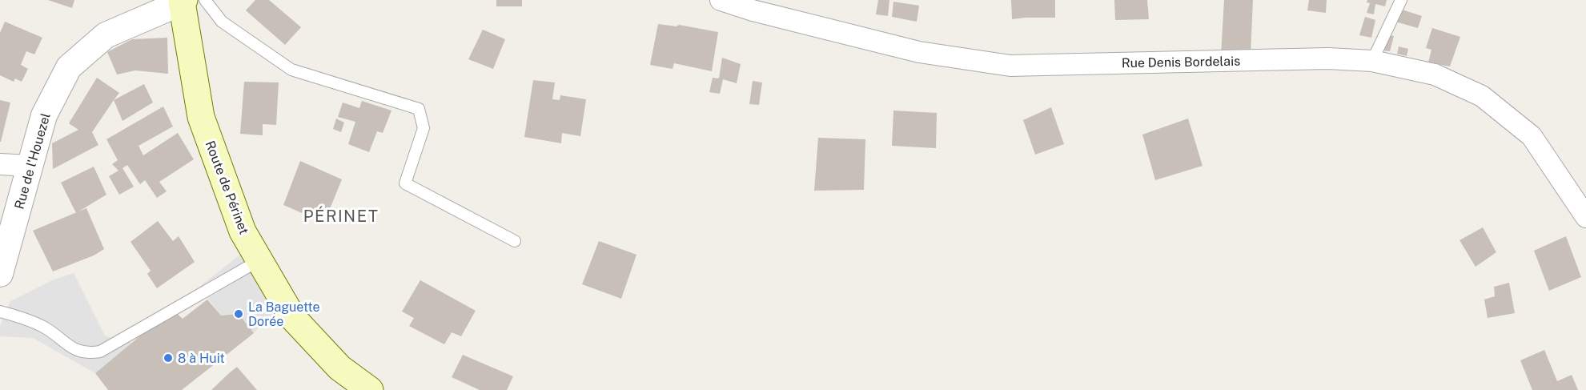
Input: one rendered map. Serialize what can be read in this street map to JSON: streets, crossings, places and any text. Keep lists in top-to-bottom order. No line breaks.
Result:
{"streets":{"main road":["Route de Périnet"],"street":["Rue Denis Bordelais","Rue de l'Houezel"]},"crossings":[["Rue de l'Houezel","Route de Périnet"]],"districts":["PÉRINET"],"places":["La Baguette Dorée","8 à Huit"]}
